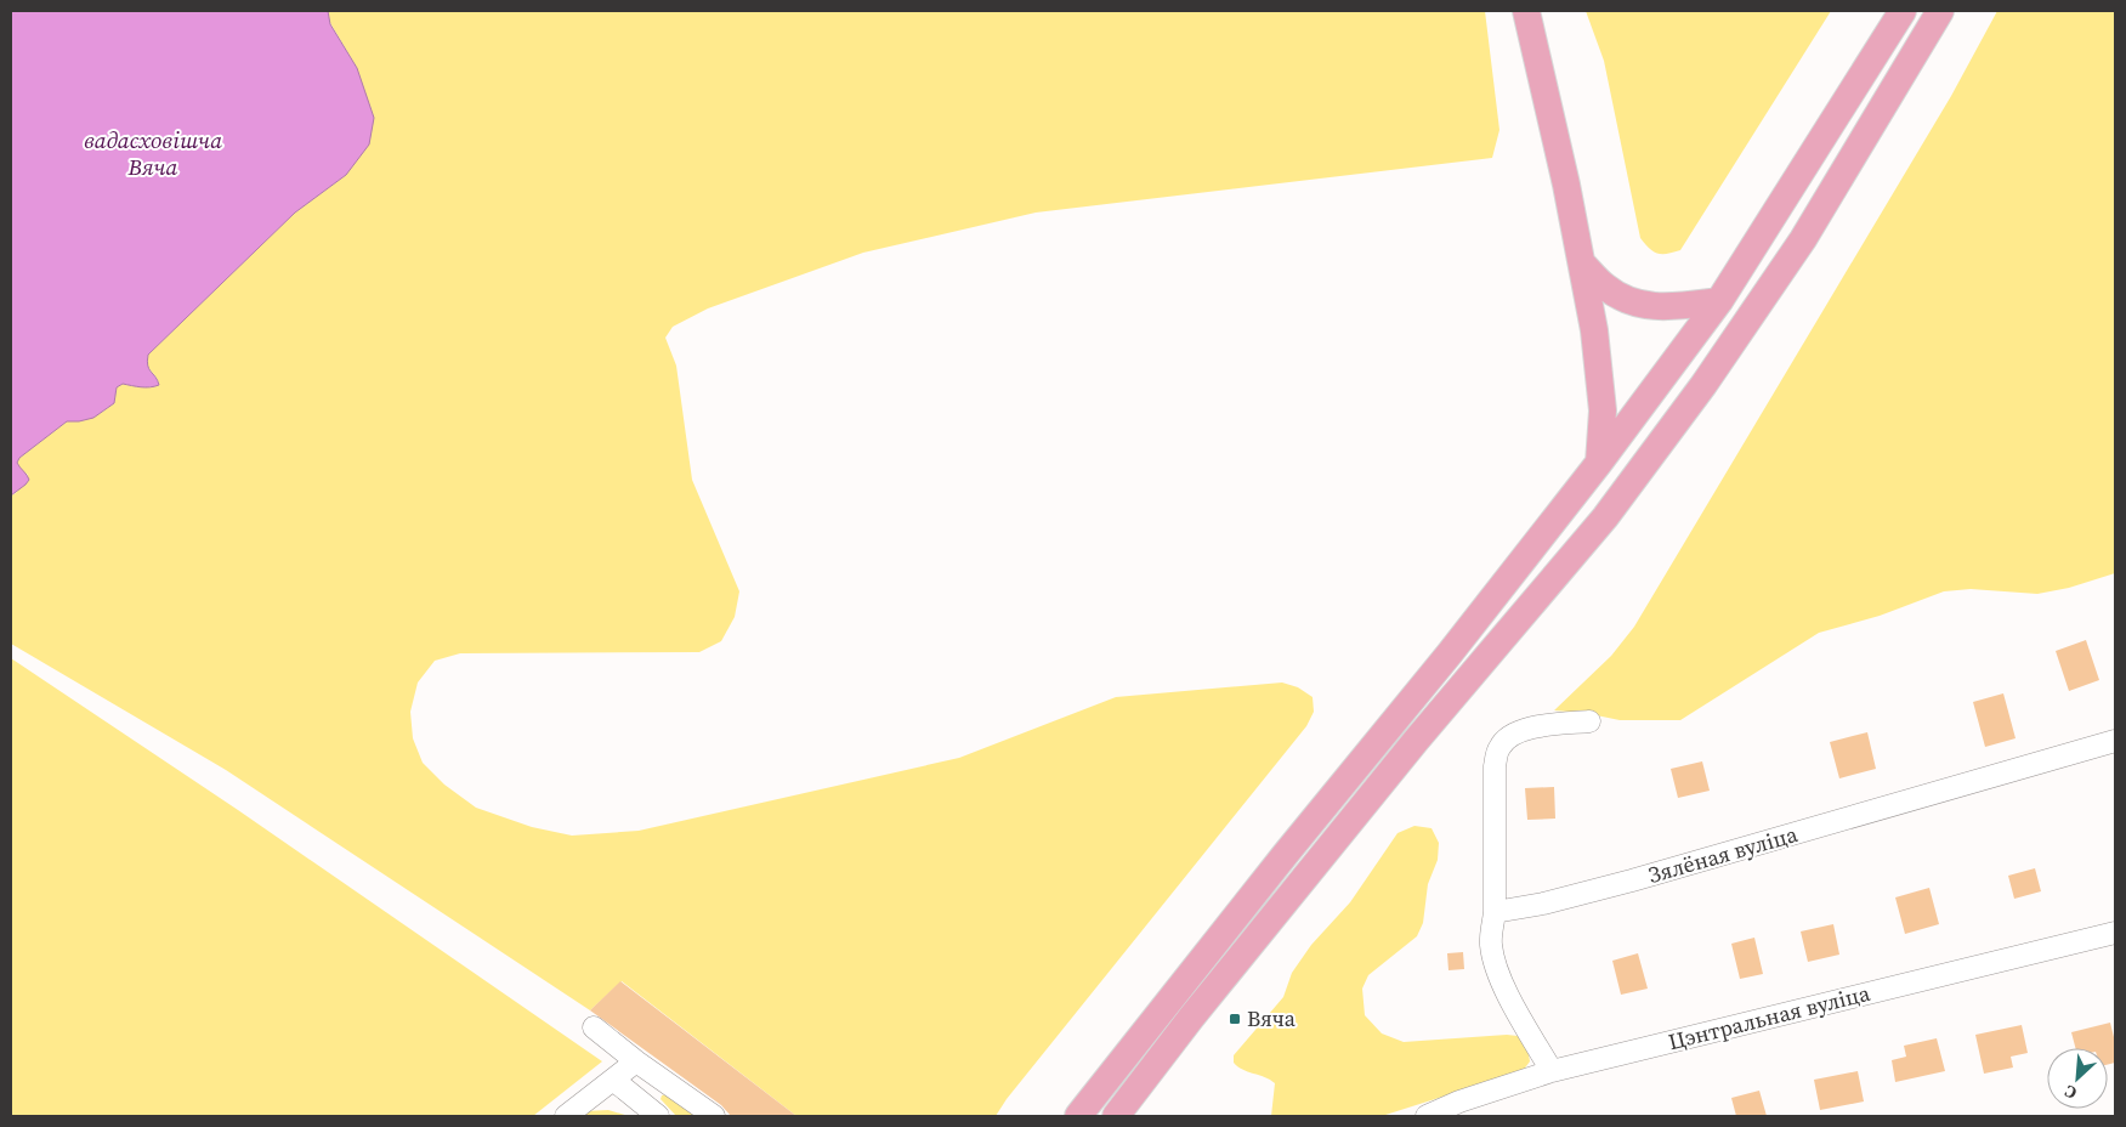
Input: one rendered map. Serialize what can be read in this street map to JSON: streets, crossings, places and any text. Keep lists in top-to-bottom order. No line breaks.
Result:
{"streets":{"street":["Зялёная вуліца","Цэнтральная вуліца"]},"water":["вадасховішча Вяча"],"places":{"transit":["Вяча"]},"north":"bottom left"}
